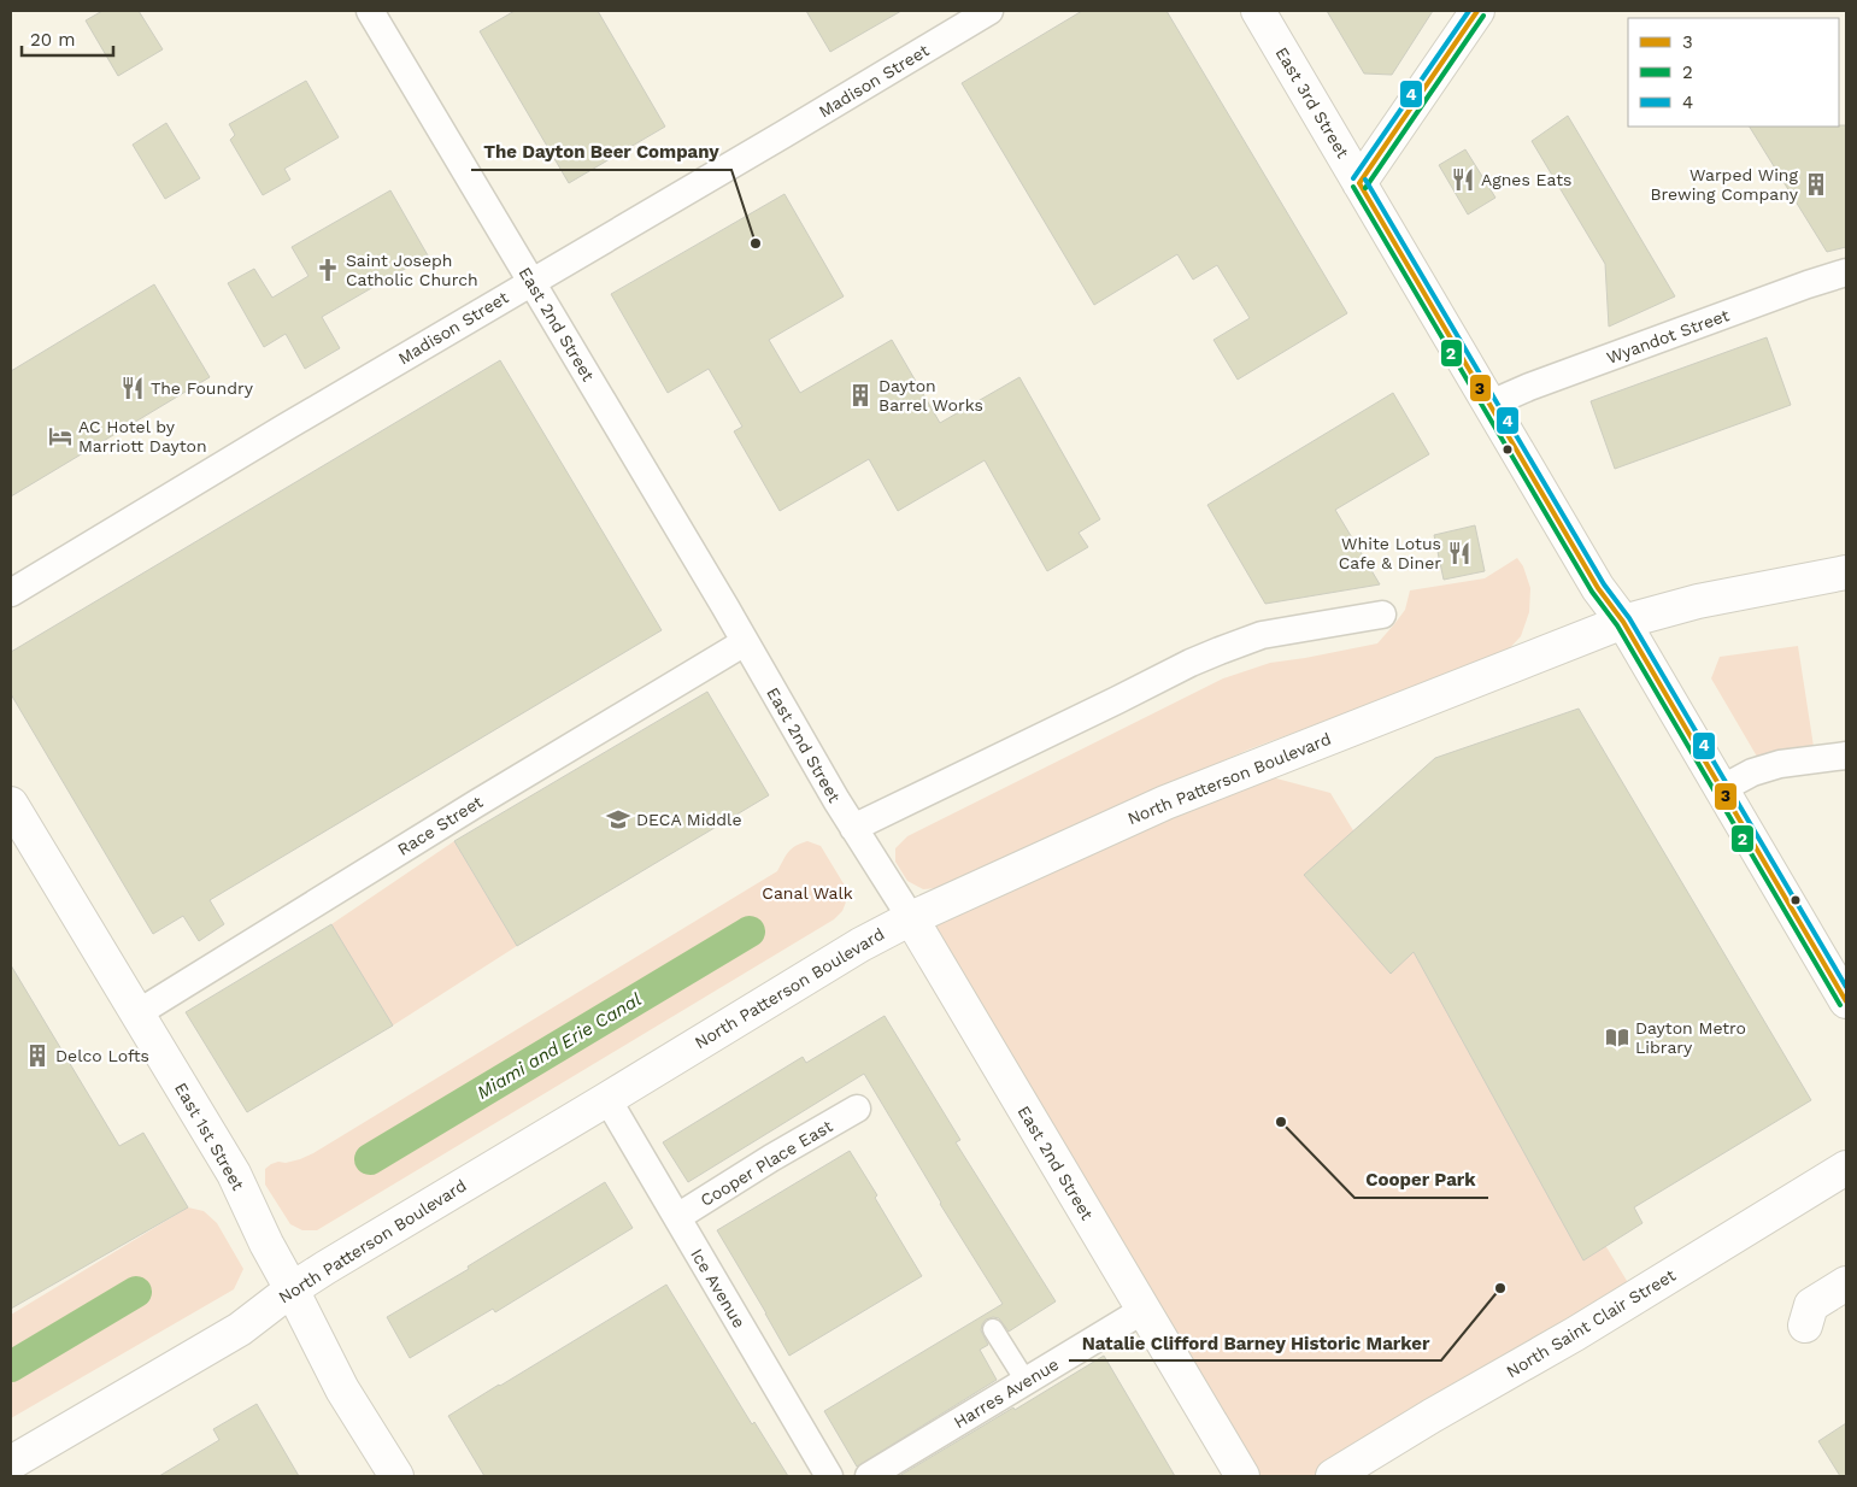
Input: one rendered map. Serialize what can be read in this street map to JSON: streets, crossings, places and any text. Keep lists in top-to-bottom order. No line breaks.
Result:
{"streets":{"main road":["East 3rd Street","East 2nd Street","North Patterson Boulevard","East 1st Street","North Saint Clair Street"],"street":["Madison Street","Wyandot Street","Race Street","Cooper Place East","Ice Avenue","Harres Avenue"]},"crossings":[["Madison Street","East 2nd Street"],["East 3rd Street","Wyandot Street"],["East 3rd Street","North Patterson Boulevard"],["East 2nd Street","North Patterson Boulevard"],["East 2nd Street","Race Street"],["East 2nd Street","Harres Avenue"],["North Patterson Boulevard","East 1st Street"],["North Patterson Boulevard","Ice Avenue"],["Race Street","East 1st Street"],["Cooper Place East","Ice Avenue"]],"water":["Miami and Erie Canal"],"parks":["Canal Walk"],"places":{"restaurant":["Agnes Eats","The Foundry","White Lotus Cafe & Diner"],"building":["Warped Wing Brewing Company","Dayton Barrel Works","Delco Lofts"],"other":["The Dayton Beer Company","Cooper Park","Natalie Clifford Barney Historic Marker"],"church":["Saint Joseph Catholic Church"],"hotel":["AC Hotel by Marriott Dayton"],"school or university":["DECA Middle"],"library":["Dayton Metro Library"]},"lines":["transit line 3","transit line 4","transit line 2"],"legend":["3","2","4"],"scale_bar":"20 m"}
